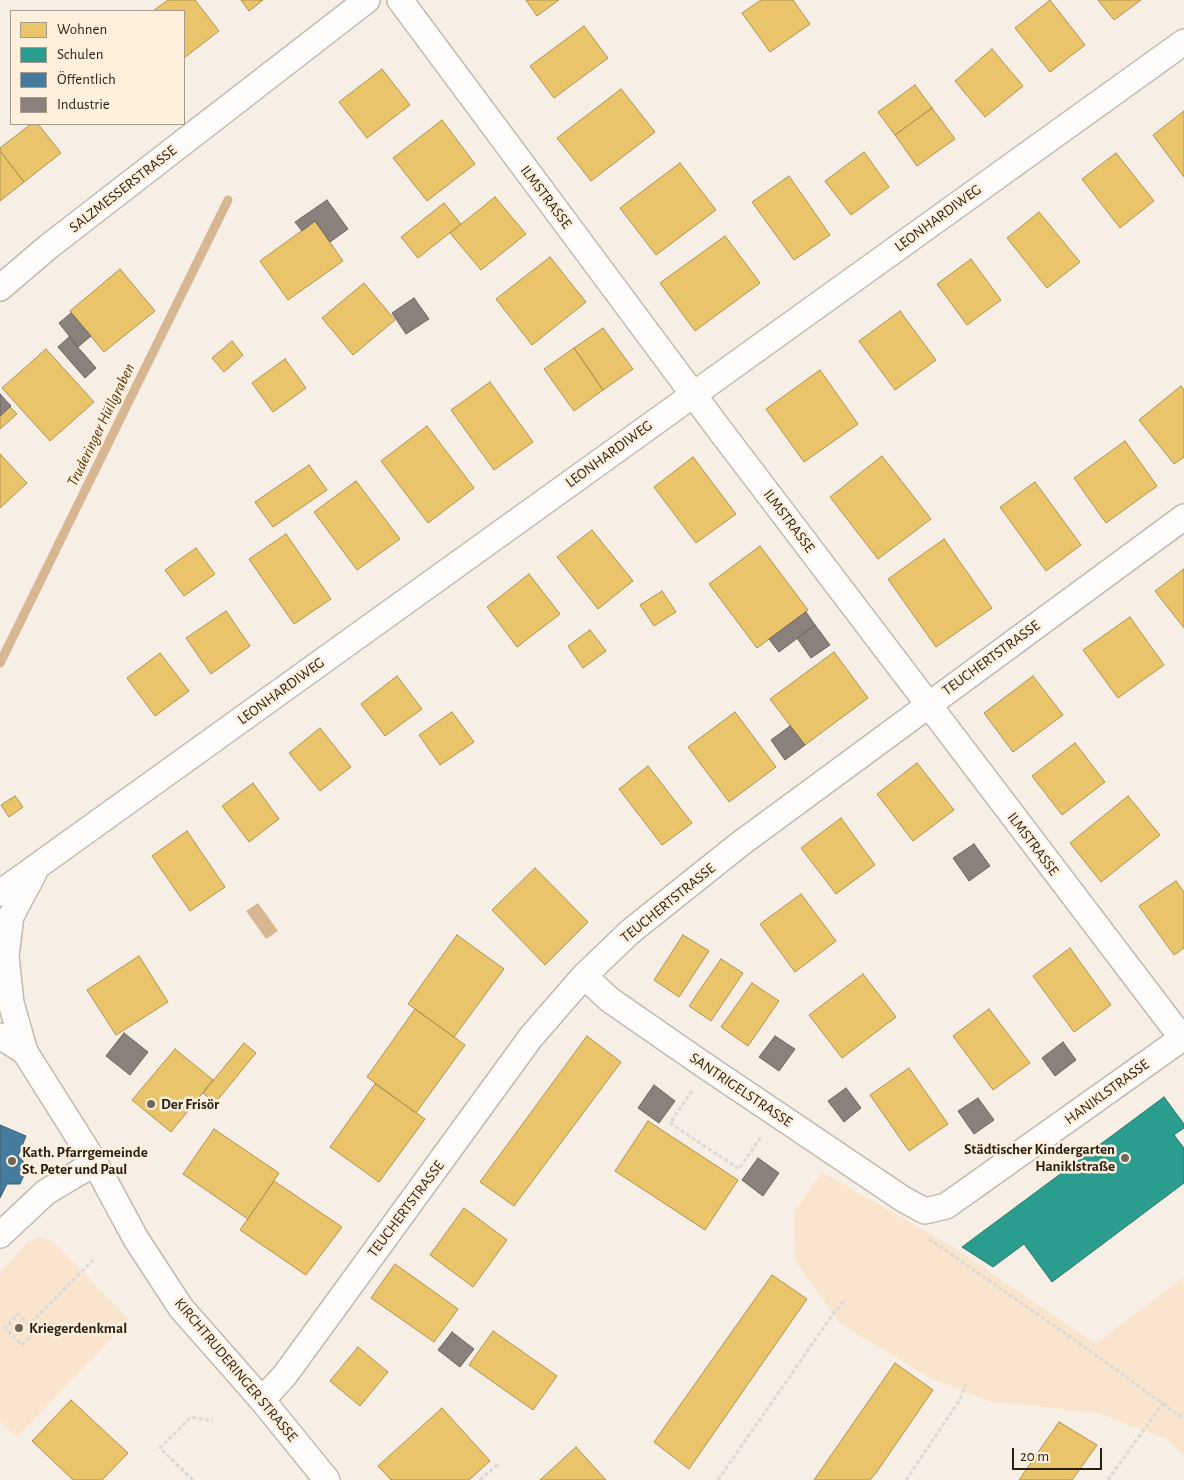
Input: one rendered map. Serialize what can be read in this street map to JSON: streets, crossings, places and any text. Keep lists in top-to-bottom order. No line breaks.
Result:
{"streets":{"street":["SALZMESSERSTRASSE","ILMSTRASSE","LEONHARDIWEG","TEUCHERTSTRASSE","SANTRIGELSTRASSE","HANIKLSTRASSE","KIRCHTRUDERINGER STRASSE"]},"crossings":[["ILMSTRASSE","LEONHARDIWEG"],["ILMSTRASSE","TEUCHERTSTRASSE"],["ILMSTRASSE","HANIKLSTRASSE"],["LEONHARDIWEG","KIRCHTRUDERINGER STRASSE"],["TEUCHERTSTRASSE","SANTRIGELSTRASSE"],["TEUCHERTSTRASSE","KIRCHTRUDERINGER STRASSE"],["SANTRIGELSTRASSE","HANIKLSTRASSE"]],"water":["Truderinger Hüllgraben"],"places":["Der Frisör","Städtischer Kindergarten Haniklstraße","Kath. Pfarrgemeinde St. Peter und Paul","Kriegerdenkmal"],"legend":["Wohnen","Schulen","Öffentlich","Industrie"],"scale_bar":"20 m"}
